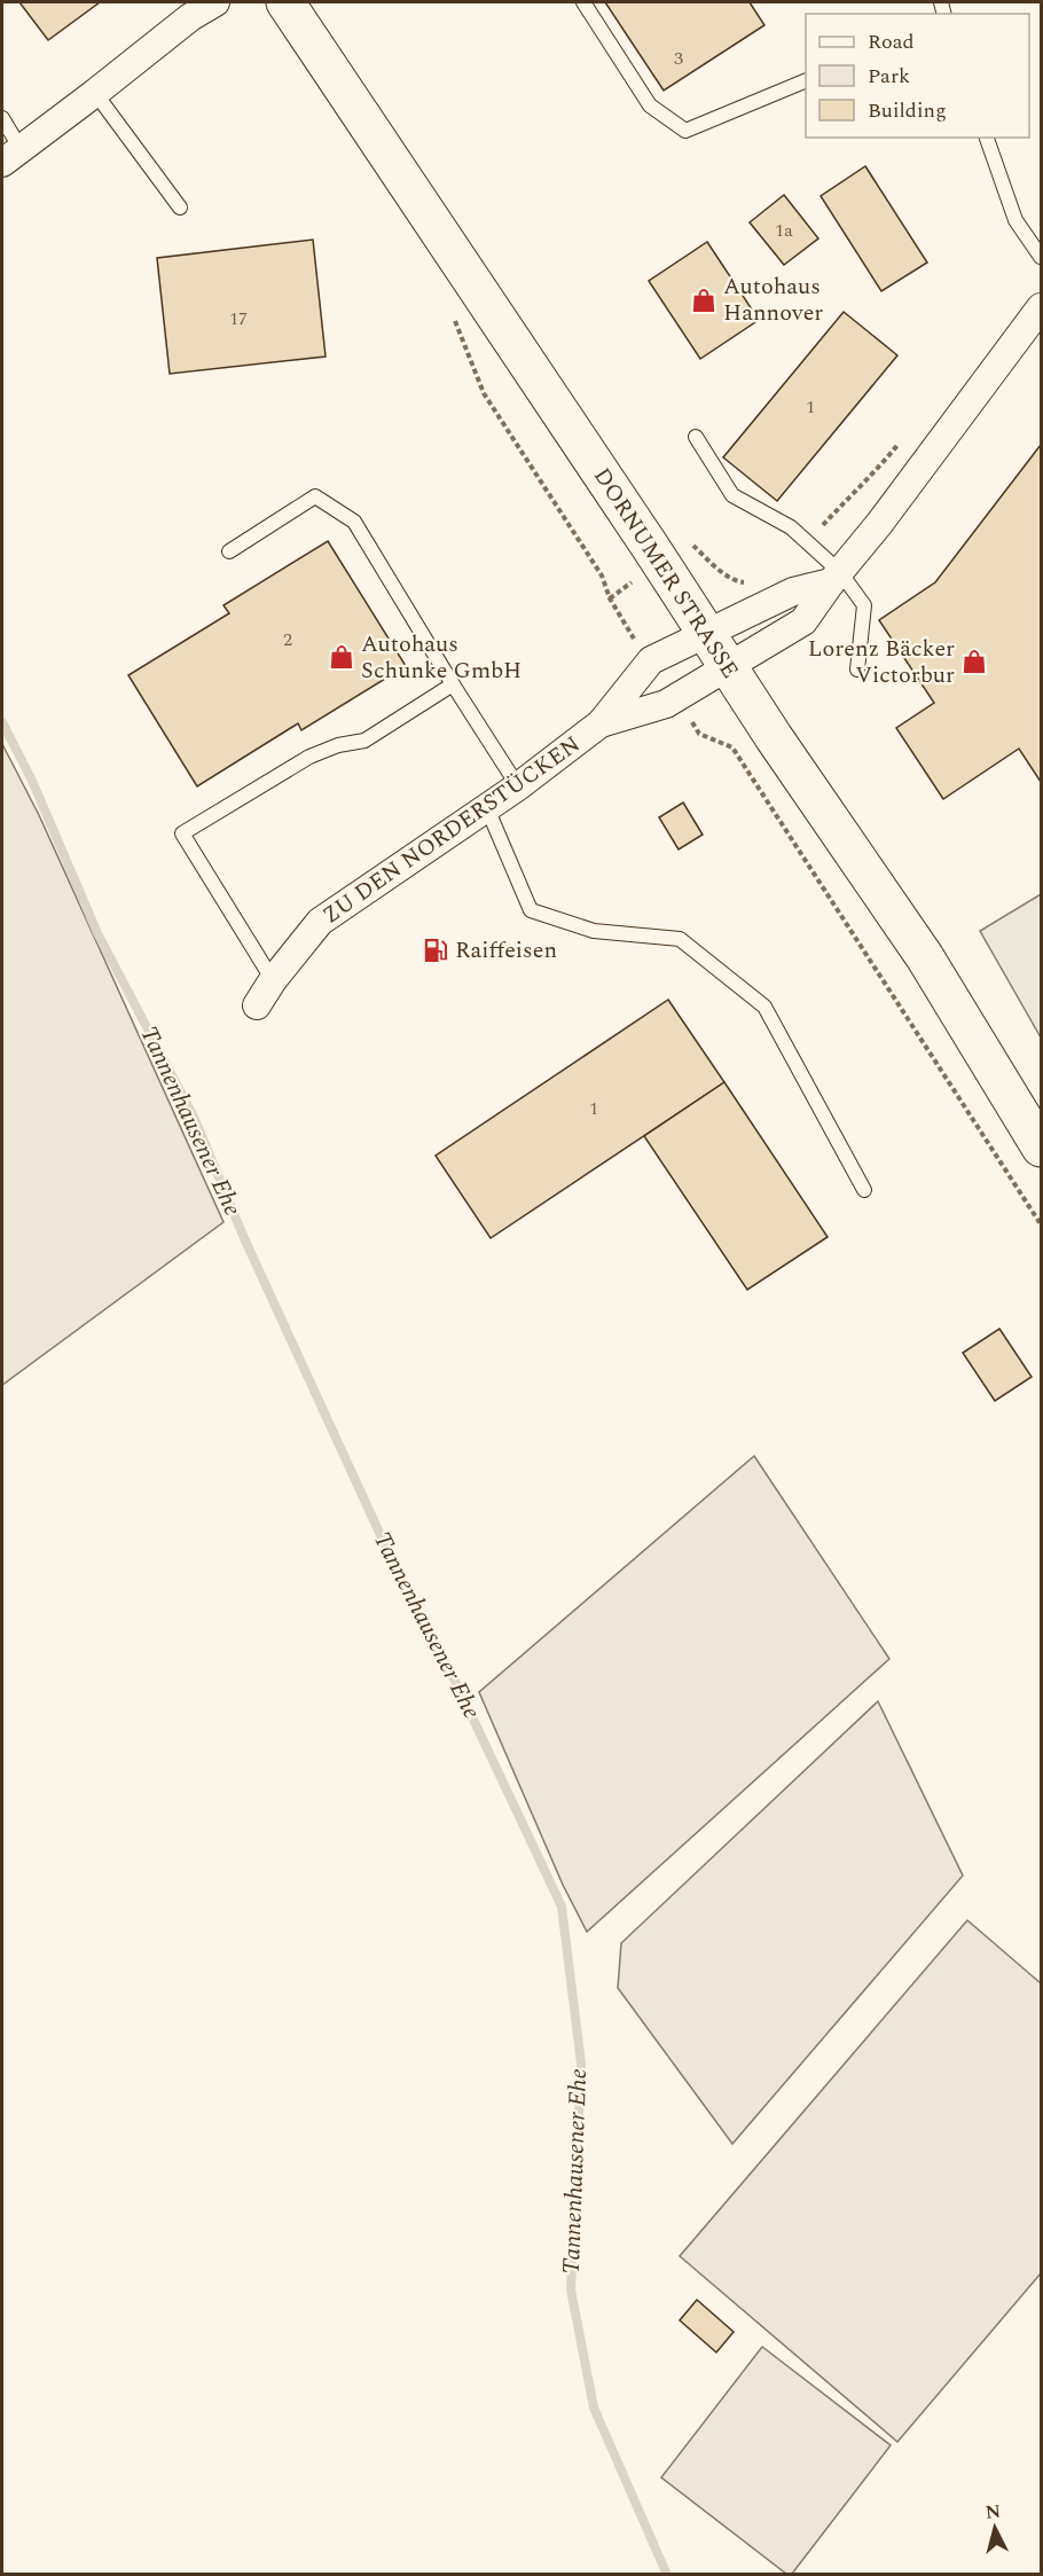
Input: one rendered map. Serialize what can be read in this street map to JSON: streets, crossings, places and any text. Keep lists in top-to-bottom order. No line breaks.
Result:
{"streets":{"main road":["DORNUMER STRASSE"],"street":["ZU DEN NORDERSTÜCKEN"]},"crossings":[["DORNUMER STRASSE","ZU DEN NORDERSTÜCKEN"]],"water":["Tannenhausener Ehe"],"places":{"shop":["Autohaus Hannover","Autohaus Schunke GmbH","Lorenz Bäcker Victorbur"],"fuel station":["Raiffeisen"]},"house_numbers":["3","1a","17","1","2","1"],"legend":["Road","Park","Building"],"north":"top"}
